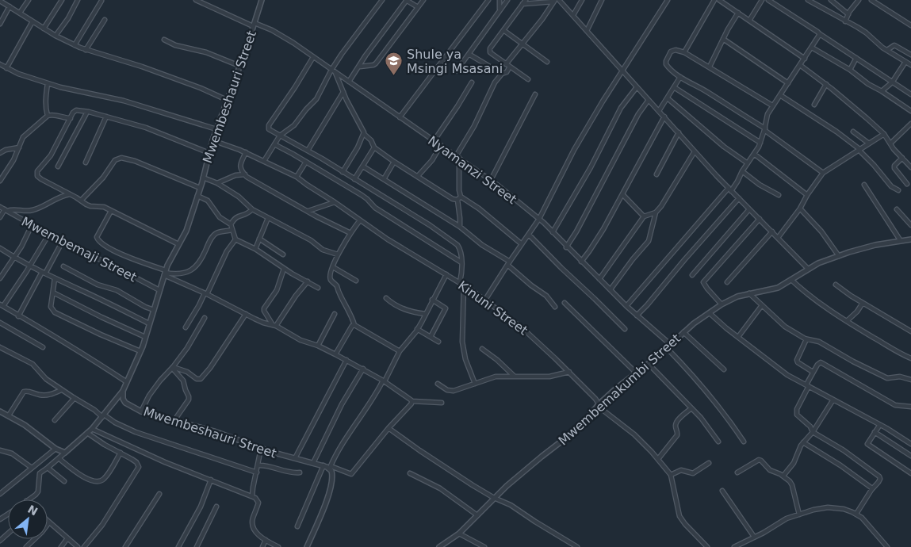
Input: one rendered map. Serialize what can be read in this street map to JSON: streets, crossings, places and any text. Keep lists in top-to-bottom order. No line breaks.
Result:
{"streets":{"street":["Mwembeshauri Street","Nyamanzi Street","Mwembemaji Street","Kinuni Street","Mwembemakumbi Street"]},"crossings":[["Mwembeshauri Street","Nyamanzi Street"],["Mwembeshauri Street","Mwembemaji Street"],["Mwembeshauri Street","Kinuni Street"],["Nyamanzi Street","Mwembemakumbi Street"],["Kinuni Street","Mwembemakumbi Street"]],"places":{"school or university":["Shule ya Msingi Msasani"]},"north":"top right"}
